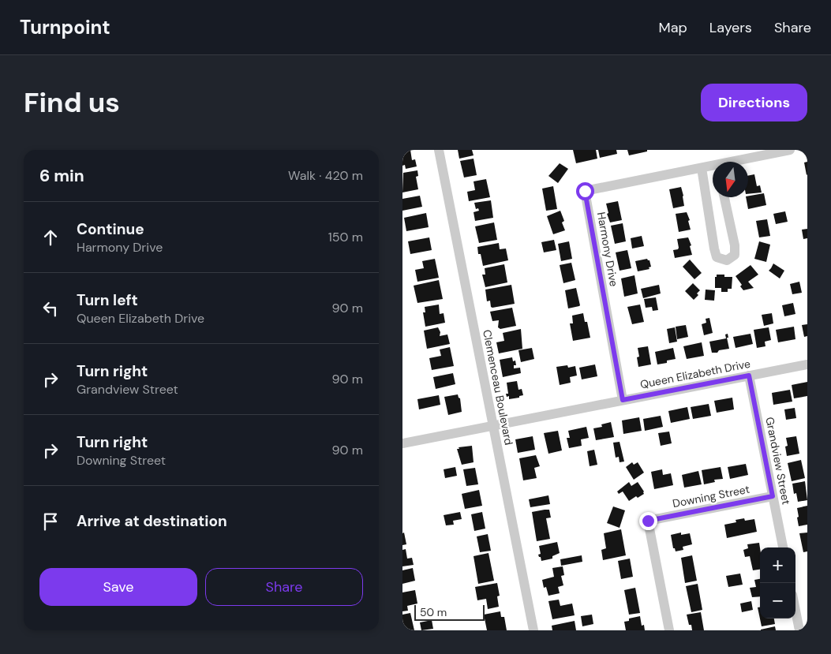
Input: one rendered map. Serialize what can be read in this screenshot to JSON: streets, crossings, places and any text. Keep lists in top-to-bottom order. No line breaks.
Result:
{"streets":{"street":["Harmony Drive","Queen Elizabeth Drive","Clemenceau Boulevard","Grandview Street","Downing Street"]},"crossings":[["Harmony Drive","Queen Elizabeth Drive"],["Queen Elizabeth Drive","Clemenceau Boulevard"],["Queen Elizabeth Drive","Grandview Street"],["Grandview Street","Downing Street"]],"scale_bar":"50 m","north":"bottom","page":{"header":"Turnpoint","nav":["Map","Layers","Share"],"buttons":["Directions",["Save","Share"]],"title":"Find us","heading":["6 min","Walk · 420 m"],"list":[["Continue","Harmony Drive","150 m"],["Turn left","Queen Elizabeth Drive","90 m"],["Turn right","Grandview Street","90 m"],["Turn right","Downing Street","90 m"],"Arrive at destination"],"map_buttons":["+","−"],"scale":"50 m"}}
